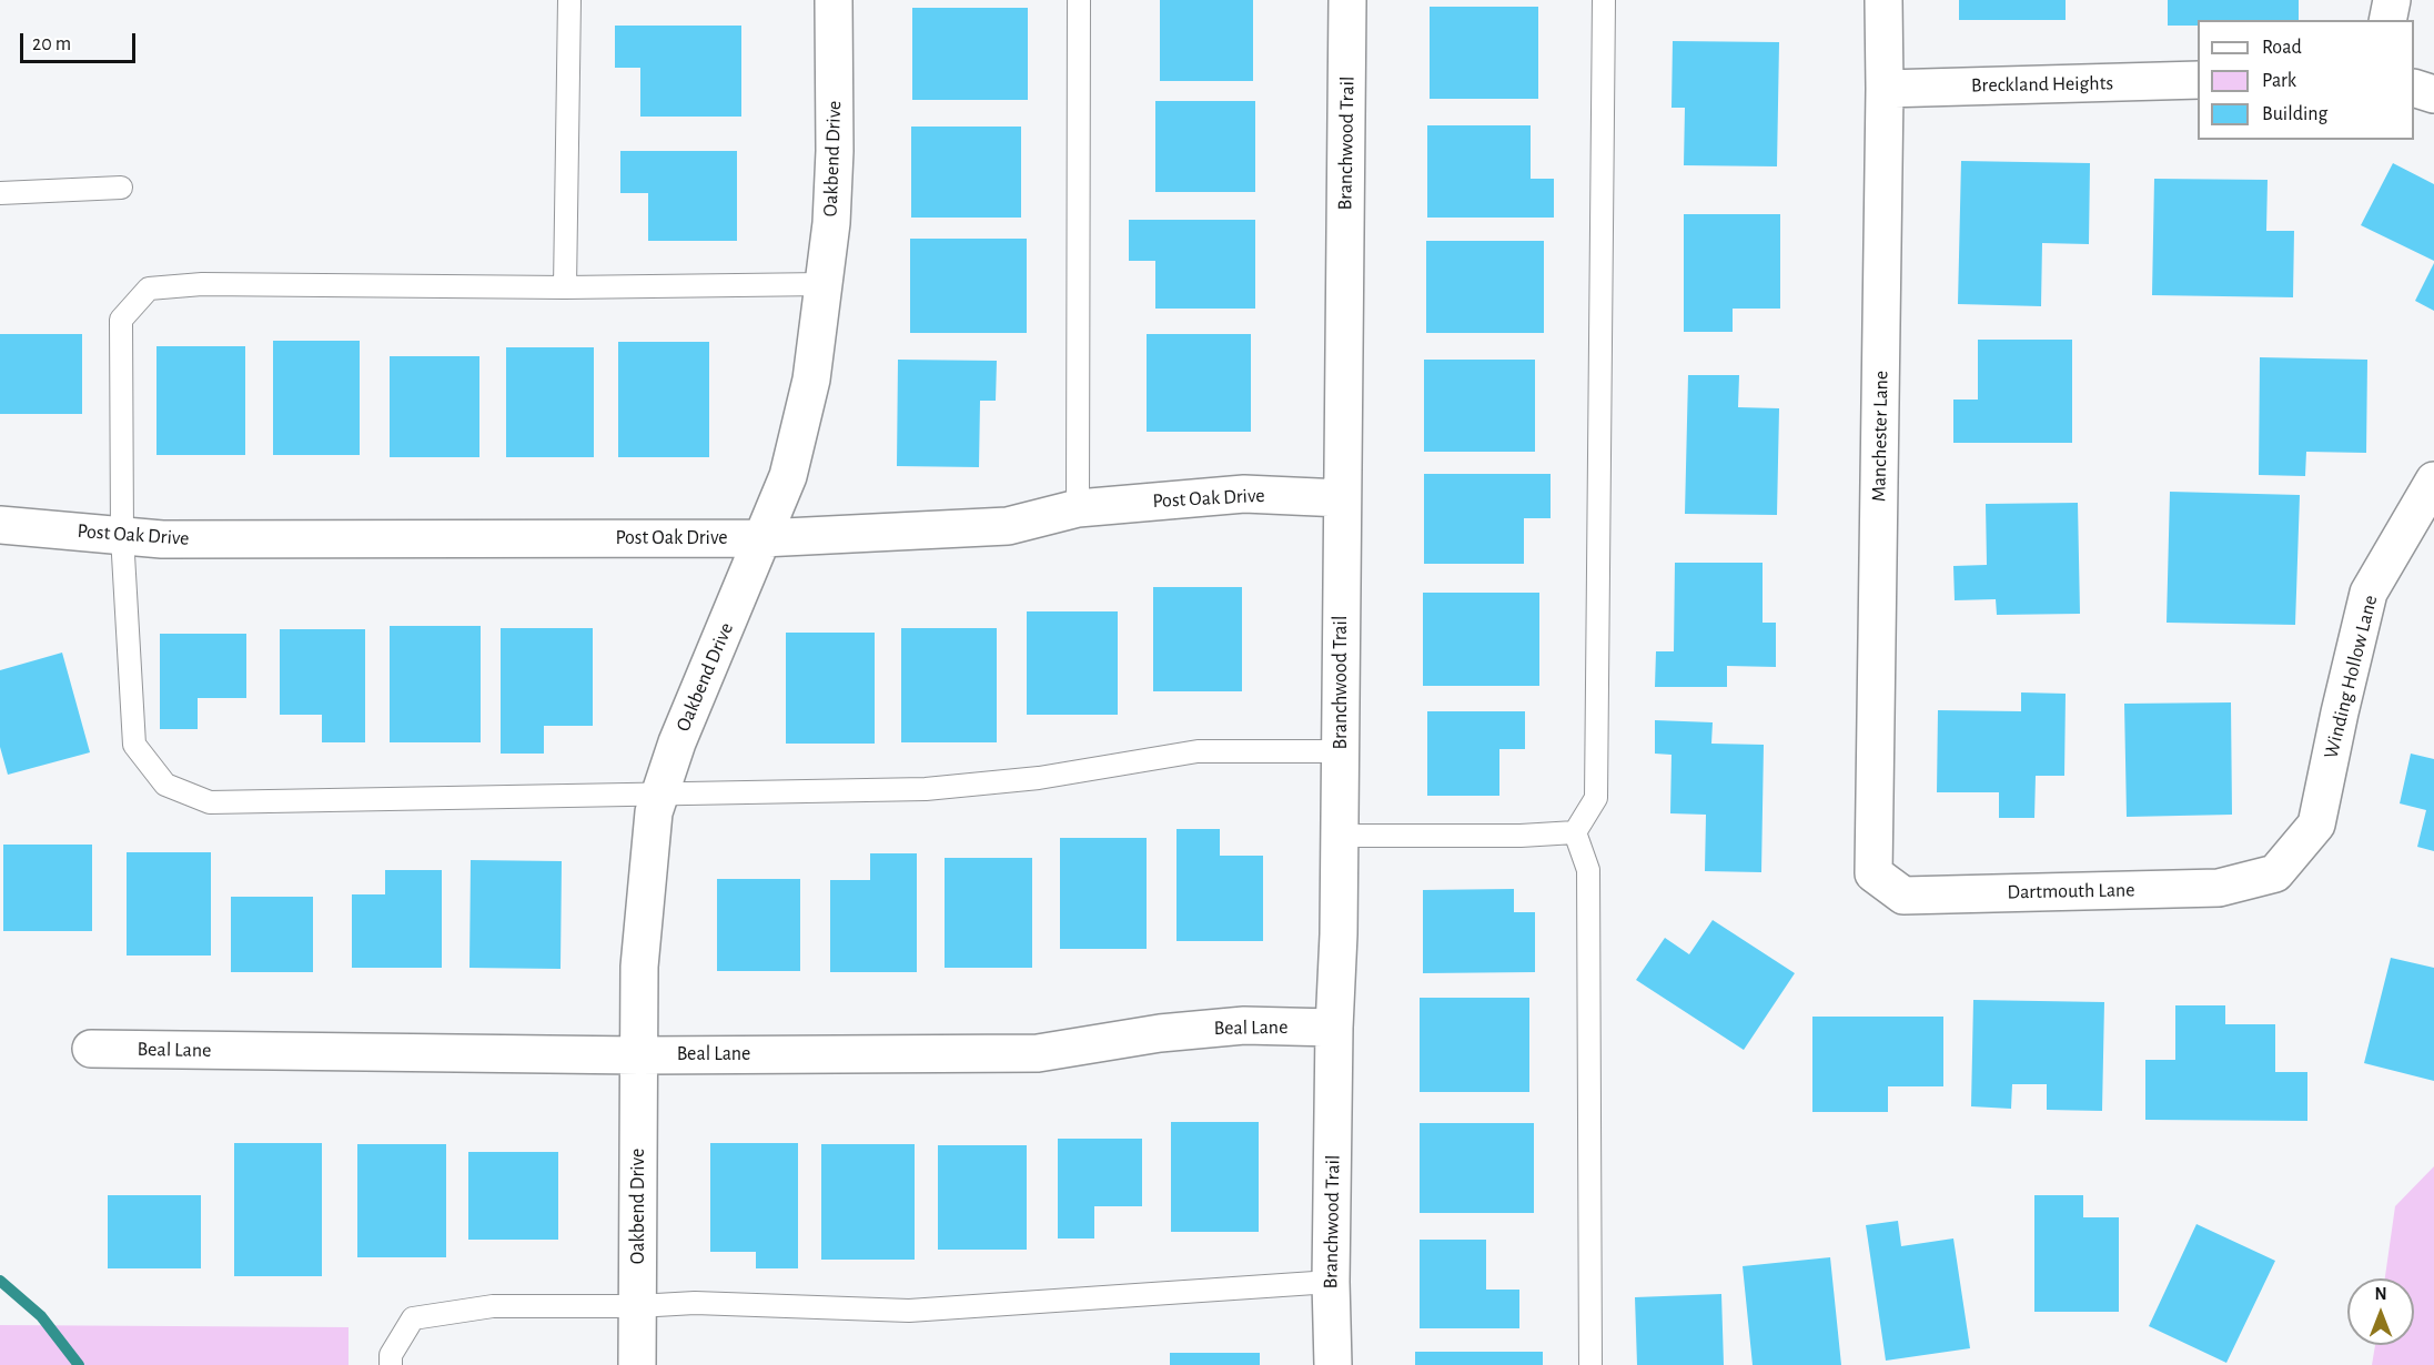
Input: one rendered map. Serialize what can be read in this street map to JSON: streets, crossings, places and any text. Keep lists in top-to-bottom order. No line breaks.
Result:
{"streets":{"street":["Breckland Heights","Branchwood Trail","Oakbend Drive","Manchester Lane","Post Oak Drive","Winding Hollow Lane","Dartmouth Lane","Beal Lane"]},"crossings":[["Breckland Heights","Manchester Lane"],["Branchwood Trail","Post Oak Drive"],["Branchwood Trail","Beal Lane"],["Oakbend Drive","Post Oak Drive"],["Oakbend Drive","Beal Lane"],["Manchester Lane","Dartmouth Lane"],["Winding Hollow Lane","Dartmouth Lane"]],"legend":["Road","Park","Building"],"scale_bar":"20 m","north":"top"}
